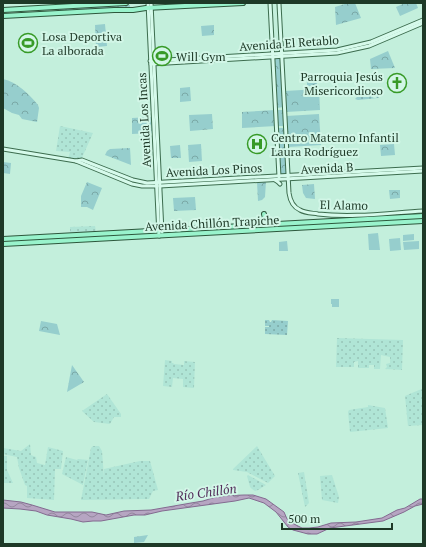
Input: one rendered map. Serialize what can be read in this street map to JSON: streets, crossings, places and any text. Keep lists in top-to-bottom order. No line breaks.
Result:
{"streets":{"main road":["Avenida Chillón Trapiche"],"street":["Avenida El Retablo","Avenida Los Incas","Avenida B","Avenida Los Pinos","El Alamo"]},"crossings":[["Avenida El Retablo","Avenida Los Incas"],["Avenida El Retablo","El Alamo"],["Avenida Los Incas","Avenida Los Pinos"],["Avenida Los Incas","Avenida Chillón Trapiche"],["Avenida B","Avenida Los Pinos"],["Avenida B","El Alamo"],["El Alamo","Avenida Chillón Trapiche"]],"water":["Río Chillón"],"places":{"sports":["Losa Deportiva La alborada","Will Gym"],"church":["Parroquia Jesús Misericordioso"],"hospital":["Centro Materno Infantil Laura Rodríguez"]},"scale_bar":"500 m"}
